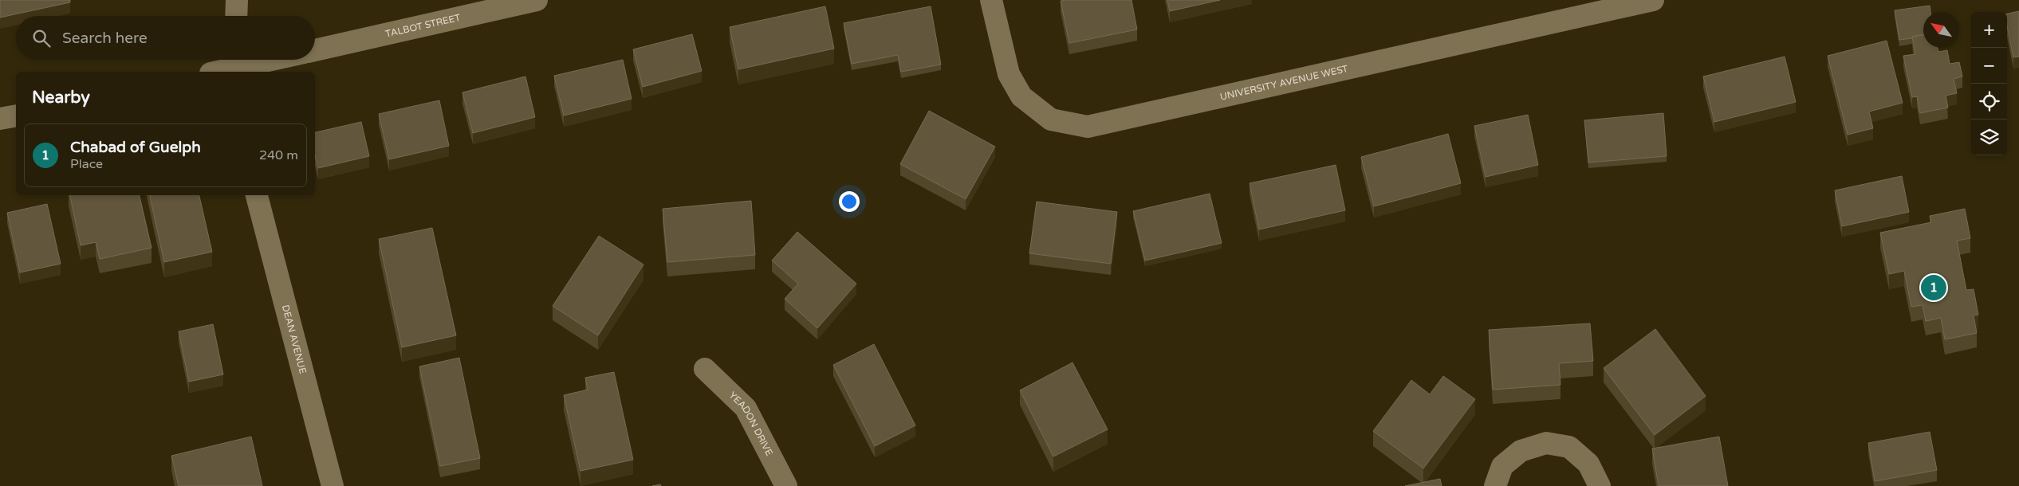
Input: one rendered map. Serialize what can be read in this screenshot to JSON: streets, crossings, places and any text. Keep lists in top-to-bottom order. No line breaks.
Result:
{"streets":{"street":["TALBOT STREET","UNIVERSITY AVENUE WEST","DEAN AVENUE","YEADON DRIVE"]},"north":"top left","page":{"map_buttons":["+","−"],"search":"Search here","heading":"Nearby","list":[{"mark":"1","name":"Chabad of Guelph","note":"Place","value":"240 m"}],"pins":"1"}}
